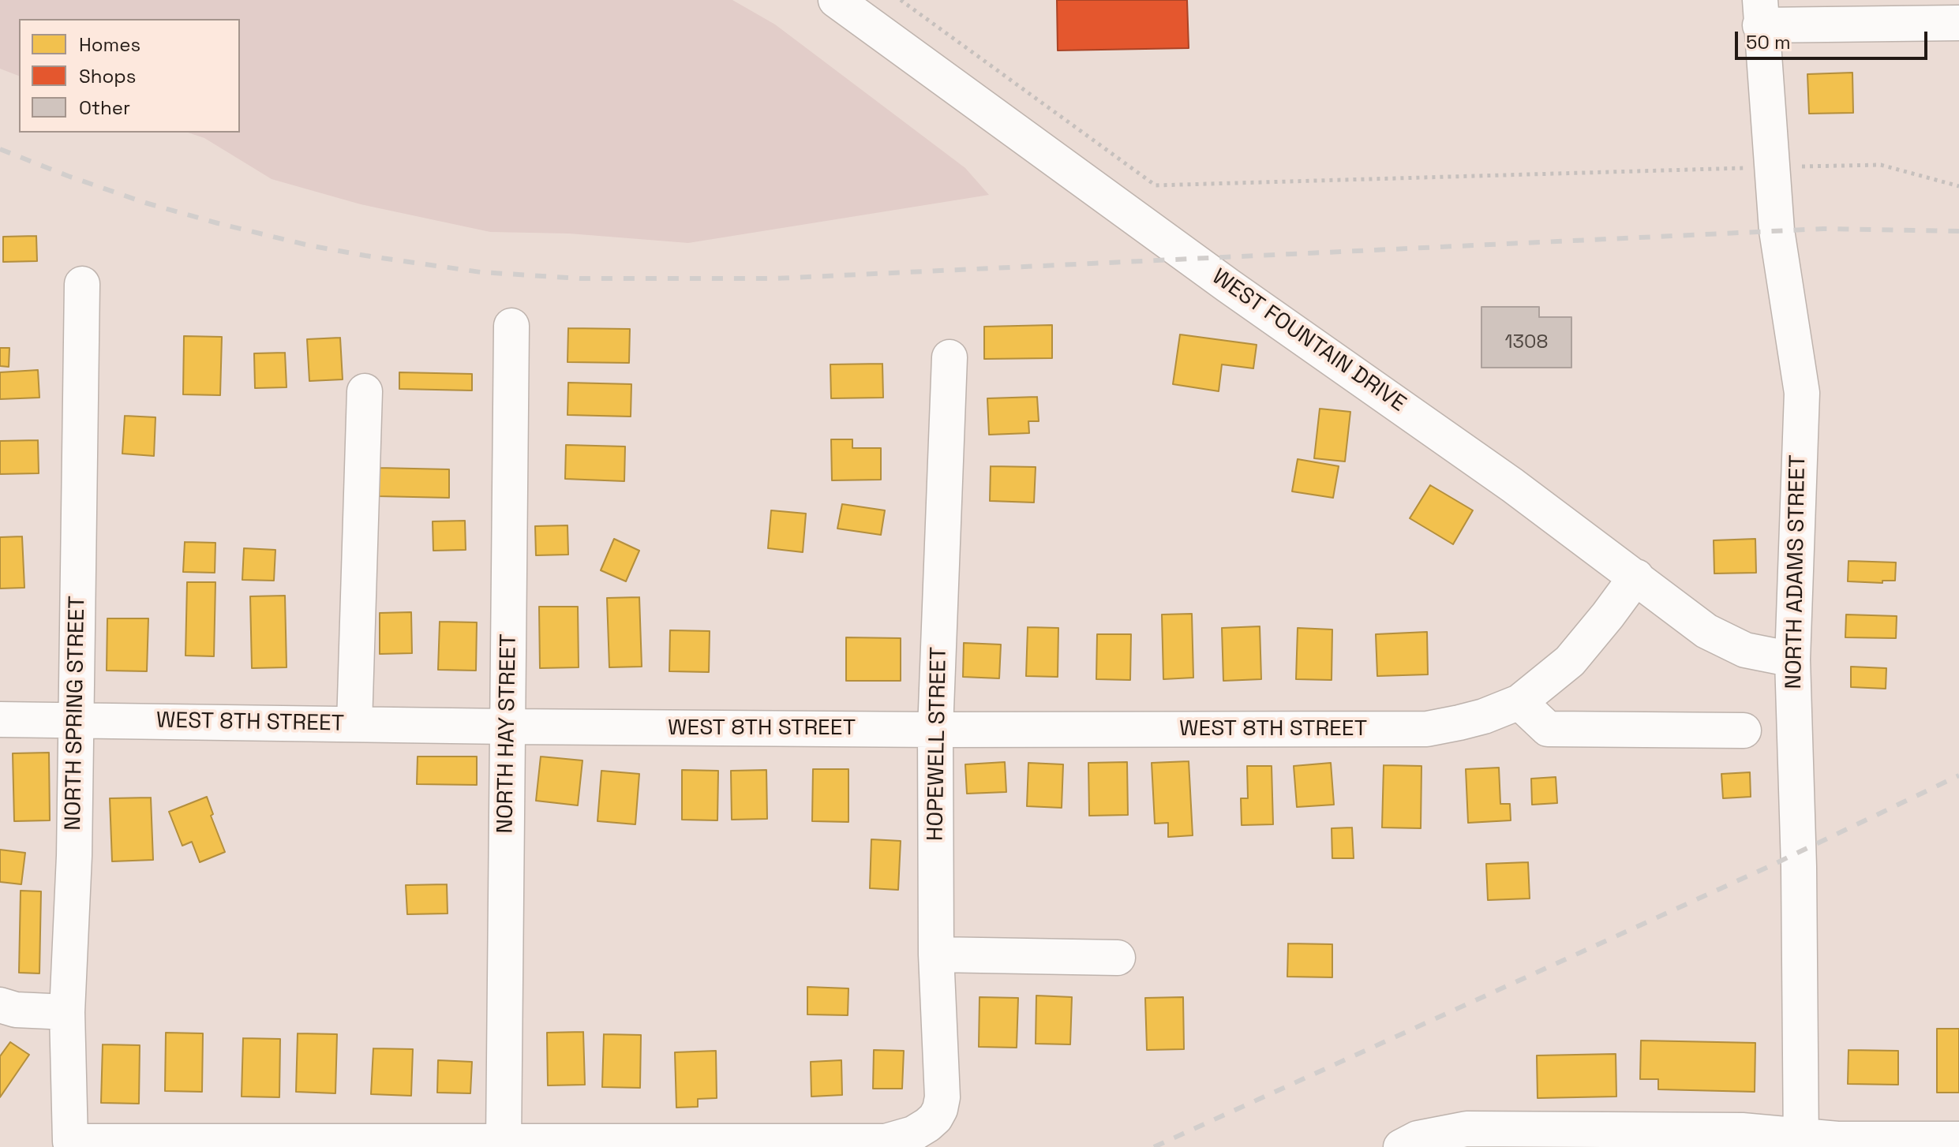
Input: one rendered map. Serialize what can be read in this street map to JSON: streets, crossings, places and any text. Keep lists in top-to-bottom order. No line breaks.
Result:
{"streets":{"street":["WEST FOUNTAIN DRIVE","NORTH ADAMS STREET","NORTH SPRING STREET","WEST 8TH STREET","NORTH HAY STREET","HOPEWELL STREET"]},"crossings":[["WEST FOUNTAIN DRIVE","NORTH ADAMS STREET"],["WEST FOUNTAIN DRIVE","WEST 8TH STREET"],["NORTH SPRING STREET","WEST 8TH STREET"],["NORTH SPRING STREET","NORTH HAY STREET"],["NORTH SPRING STREET","HOPEWELL STREET"],["WEST 8TH STREET","NORTH HAY STREET"],["WEST 8TH STREET","HOPEWELL STREET"],["NORTH HAY STREET","HOPEWELL STREET"]],"house_numbers":["1308"],"legend":["Homes","Shops","Other"],"scale_bar":"50 m"}
